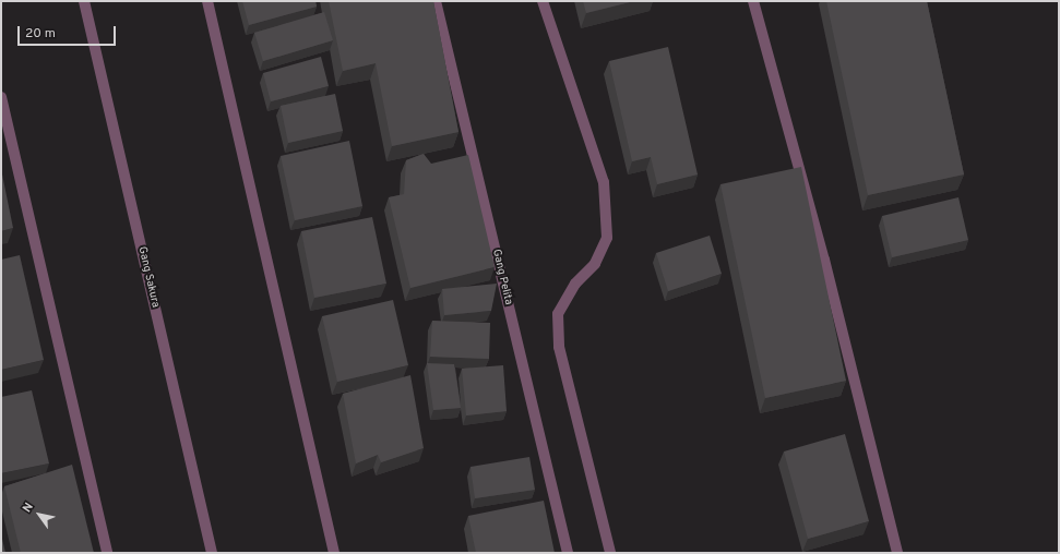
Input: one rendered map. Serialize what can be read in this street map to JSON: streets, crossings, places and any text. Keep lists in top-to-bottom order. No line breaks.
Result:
{"streets":{"street":["Gang Sakura","Gang Pelita"]},"scale_bar":"20 m","north":"top left"}
